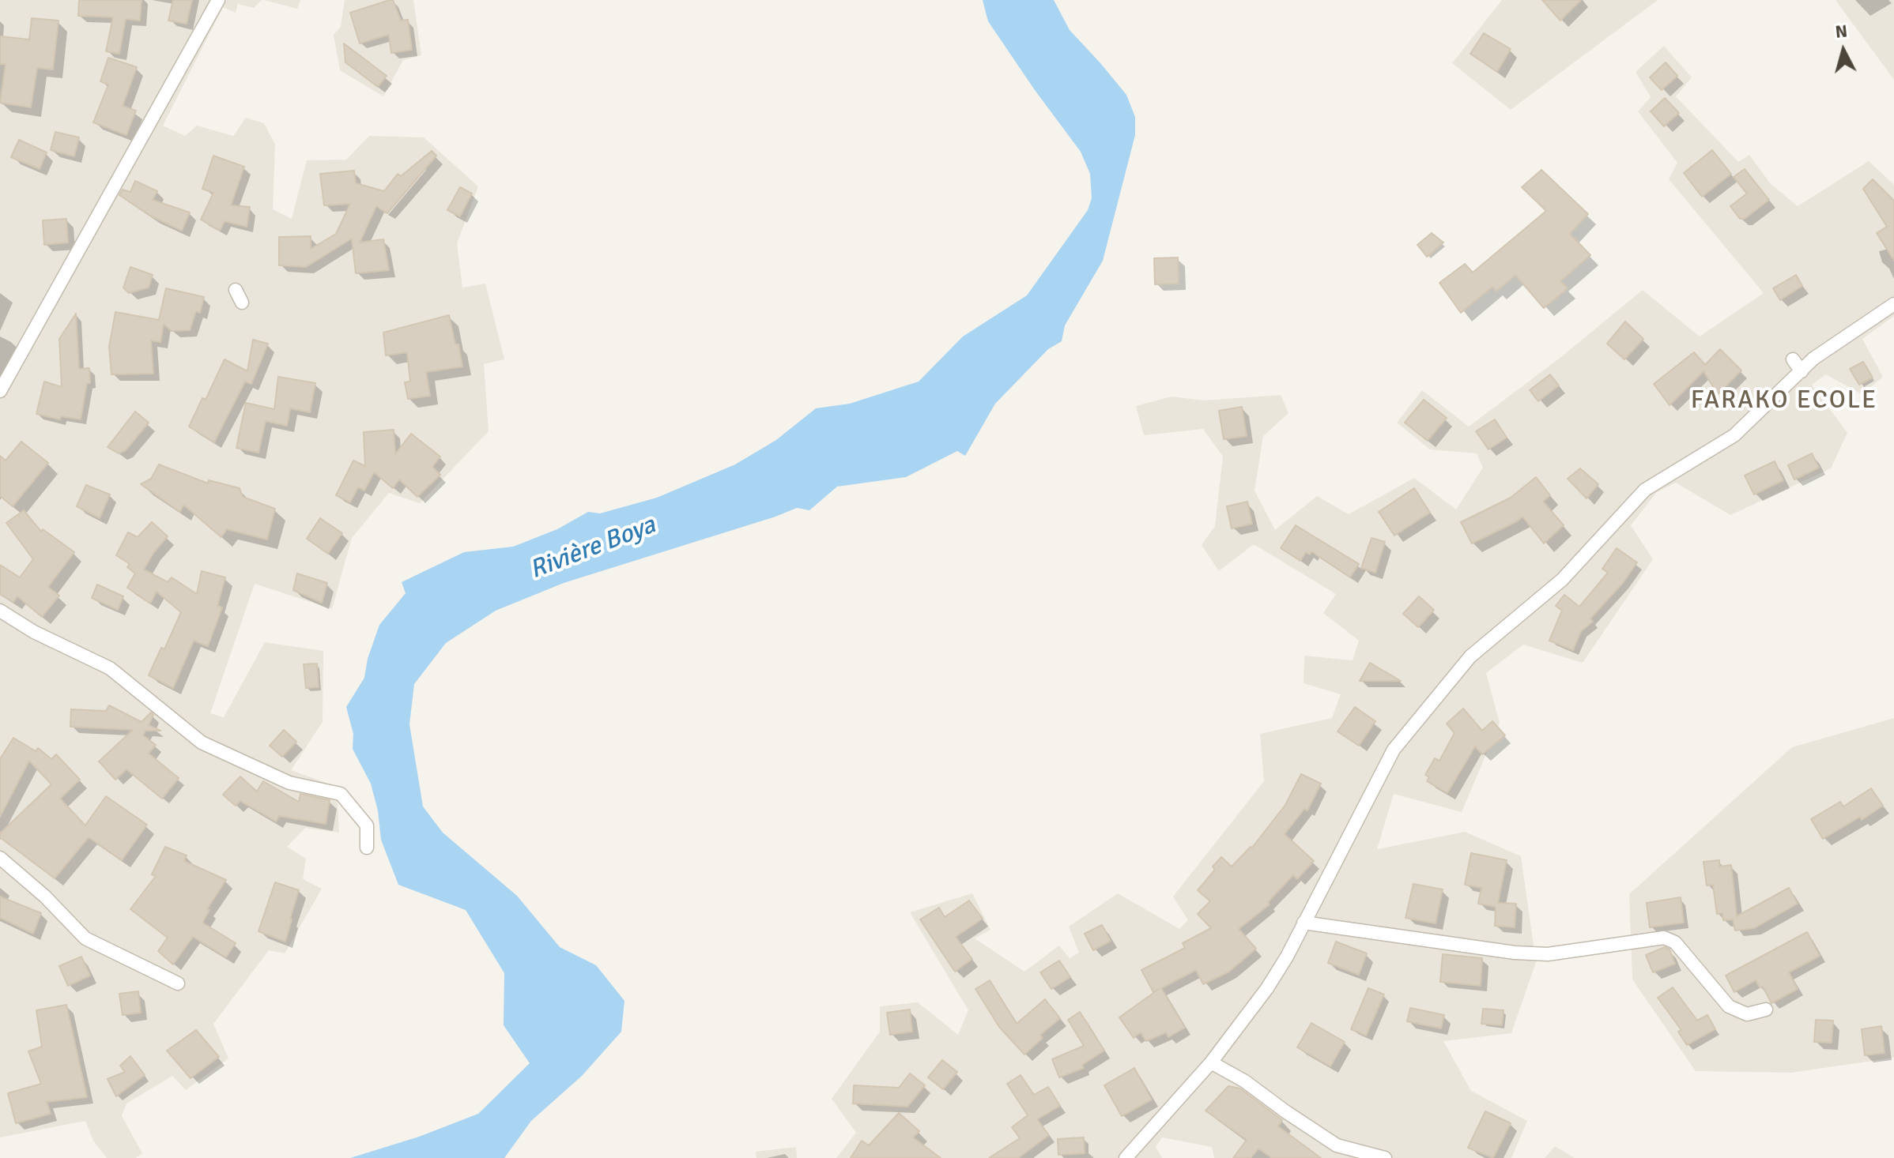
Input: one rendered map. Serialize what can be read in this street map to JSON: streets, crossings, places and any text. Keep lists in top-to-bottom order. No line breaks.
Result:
{"districts":["FARAKO ECOLE"],"water":["Rivière Boya"],"north":"top"}
